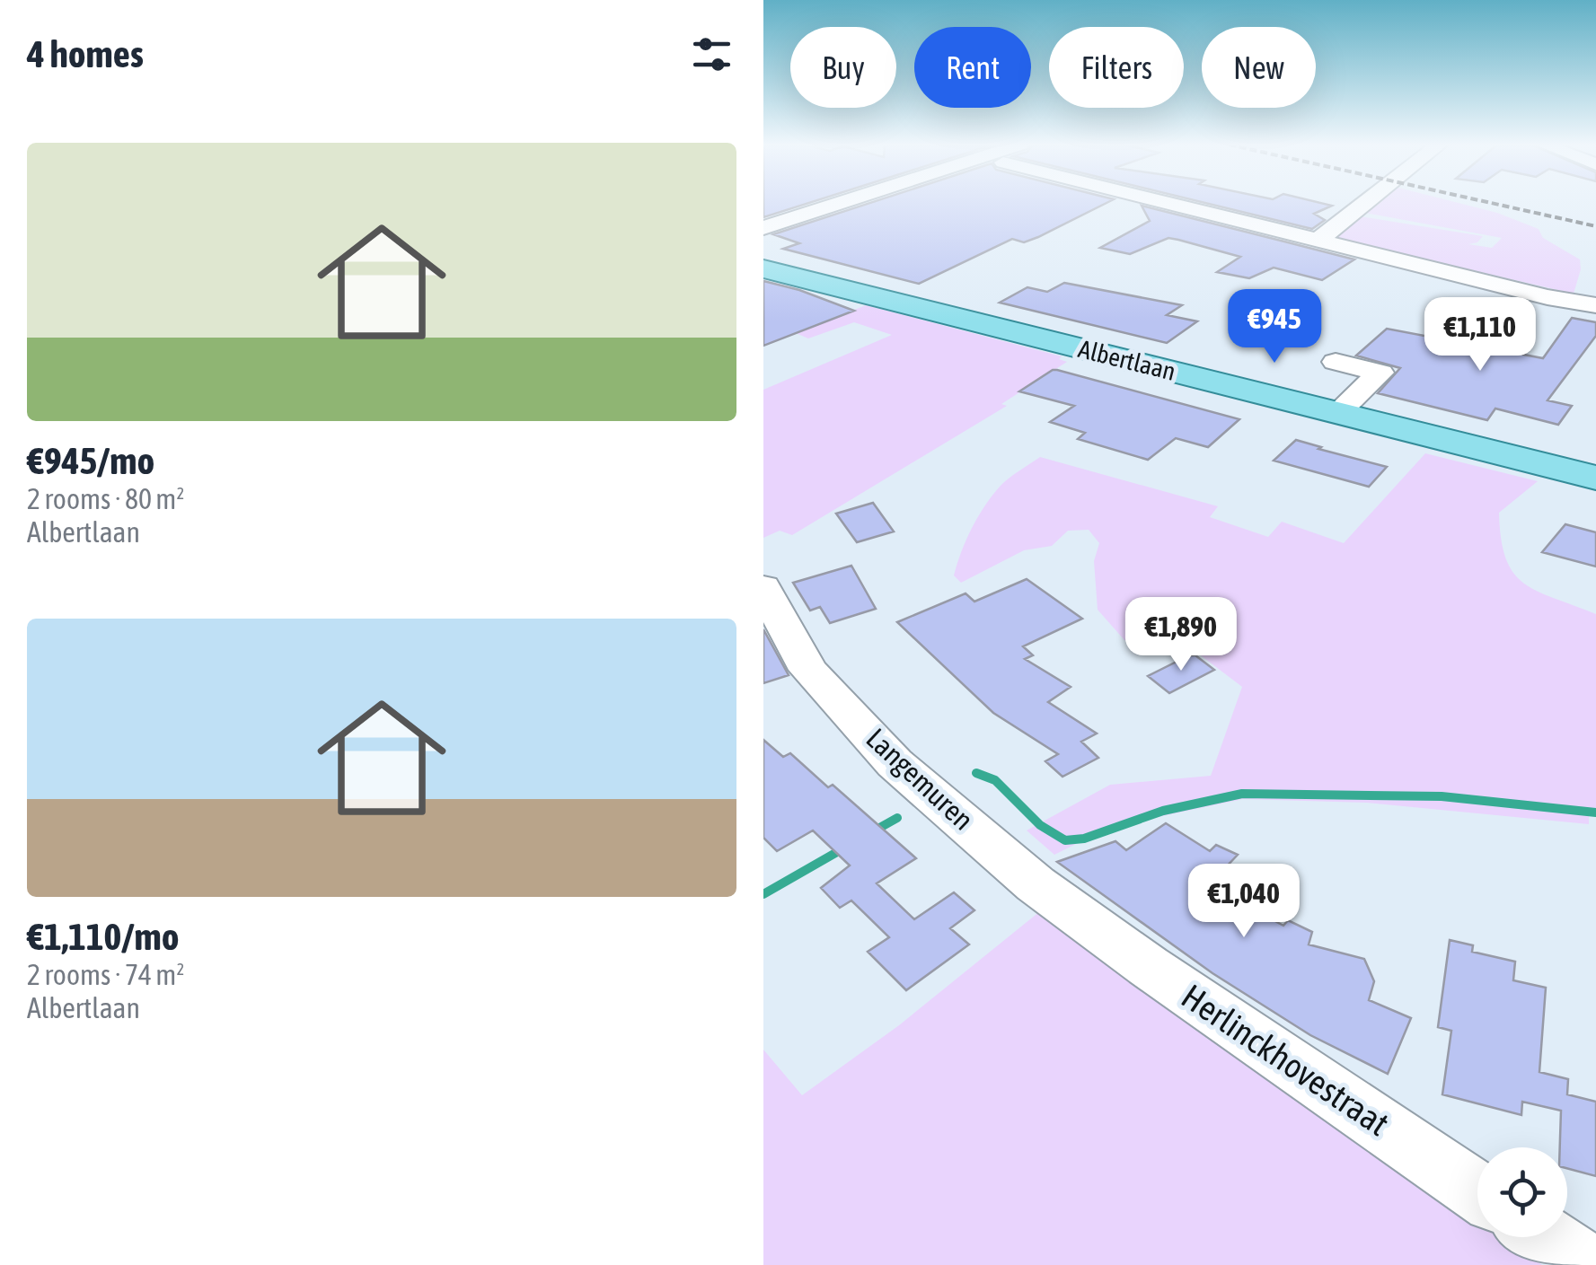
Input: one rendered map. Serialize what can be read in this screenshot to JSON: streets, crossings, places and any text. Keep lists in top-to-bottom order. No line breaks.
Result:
{"streets":{"main road":["Albertlaan"],"street":["Langemuren","Herlinckhovestraat"]},"crossings":[["Langemuren","Herlinckhovestraat"]],"page":{"heading":"4 homes","chip":["Buy","Rent","Filters","New"],"list":[{"name":"€945/mo","note":"2 rooms · 80 m² · Albertlaan"},{"name":"€1,110/mo","note":"2 rooms · 74 m² · Albertlaan"}],"price":["€945","€1,110","€1,890","€1,040"]}}
